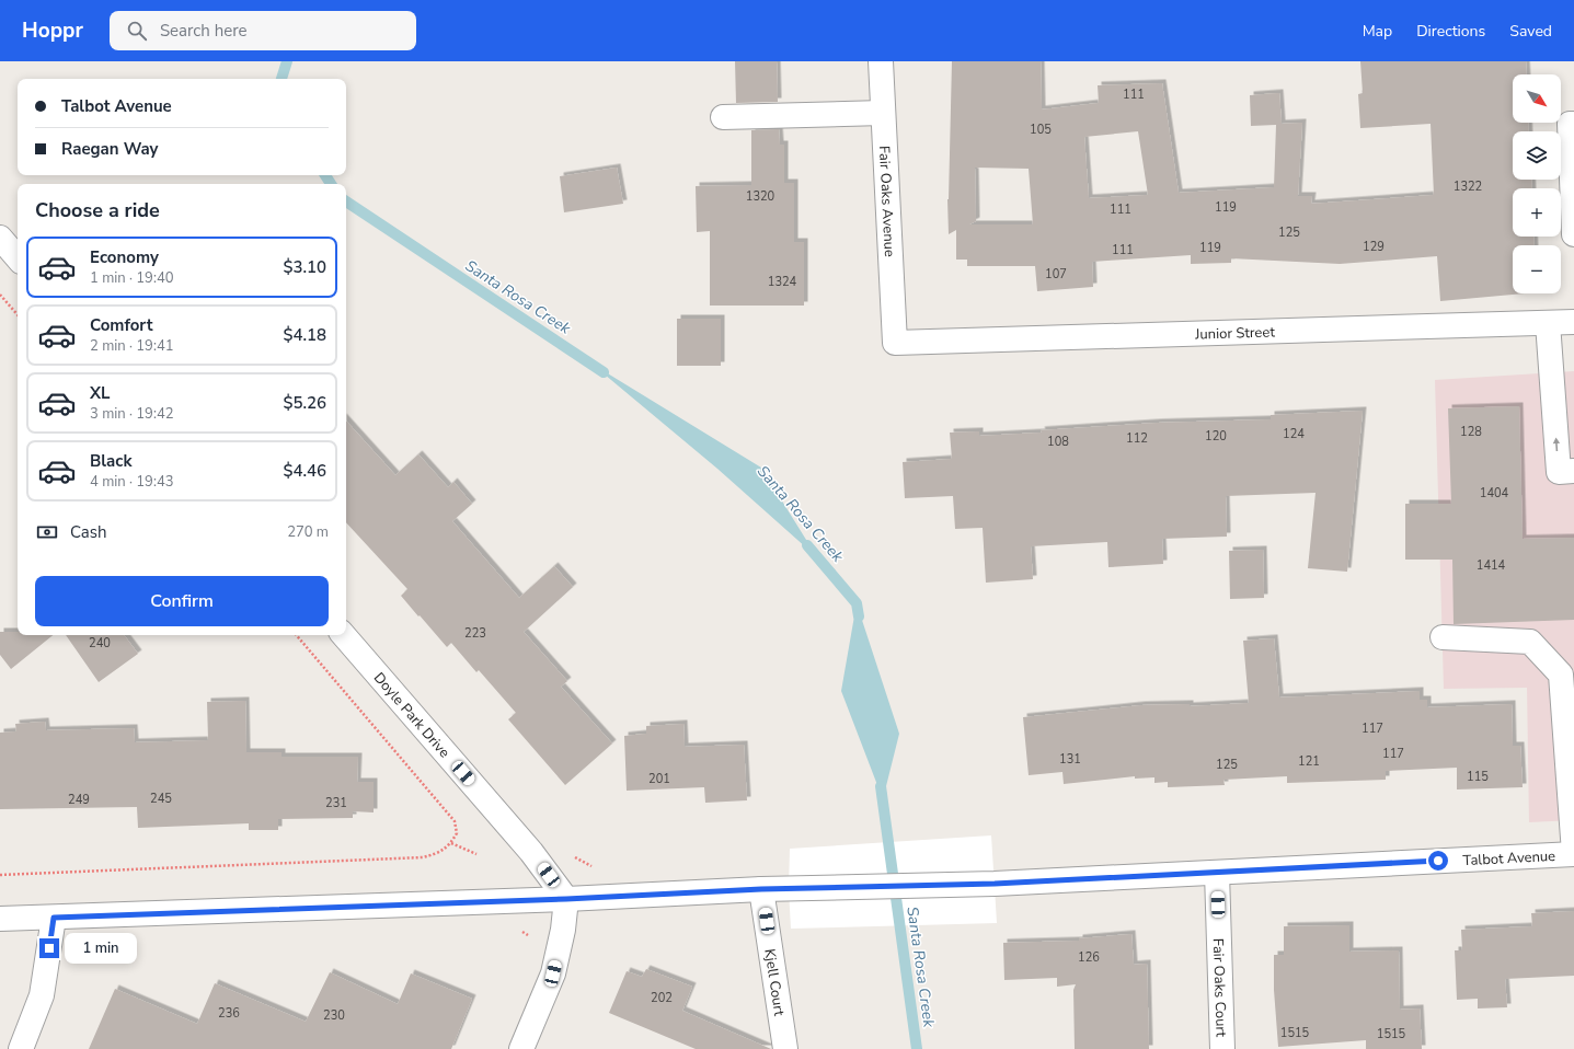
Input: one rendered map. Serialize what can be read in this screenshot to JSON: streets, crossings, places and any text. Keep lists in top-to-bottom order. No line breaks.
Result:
{"streets":{"street":["Fair Oaks Avenue","Junior Street","Doyle Park Drive","Talbot Avenue","Kjell Court","Fair Oaks Court"]},"crossings":[["Fair Oaks Avenue","Junior Street"],["Doyle Park Drive","Talbot Avenue"],["Talbot Avenue","Kjell Court"],["Talbot Avenue","Fair Oaks Court"]],"water":["Santa Rosa Creek"],"house_numbers":["111","105","1322","1320","119","111","125","129","119","111","107","1324","128","124","120","112","108","1404","1414","223","240","117","117","131","121","125","115","201","245","249","231","126","202","236","230","1515","1515"],"north":"bottom right","page":{"header":"Hoppr","search":"Search here","nav":["Map","Directions","Saved"],"map_buttons":["+","−"],"banner":["Talbot Avenue","Raegan Way"],"heading":"Choose a ride","list":[{"name":"Economy","note":"1 min · 19:40","value":"$3.10"},{"name":"Comfort","note":"2 min · 19:41","value":"$4.18"},{"name":"XL","note":"3 min · 19:42","value":"$5.26"},{"name":"Black","note":"4 min · 19:43","value":"$4.46"}],"pay":["Cash","270 m"],"buttons":"Confirm","bubble":"1 min"}}
